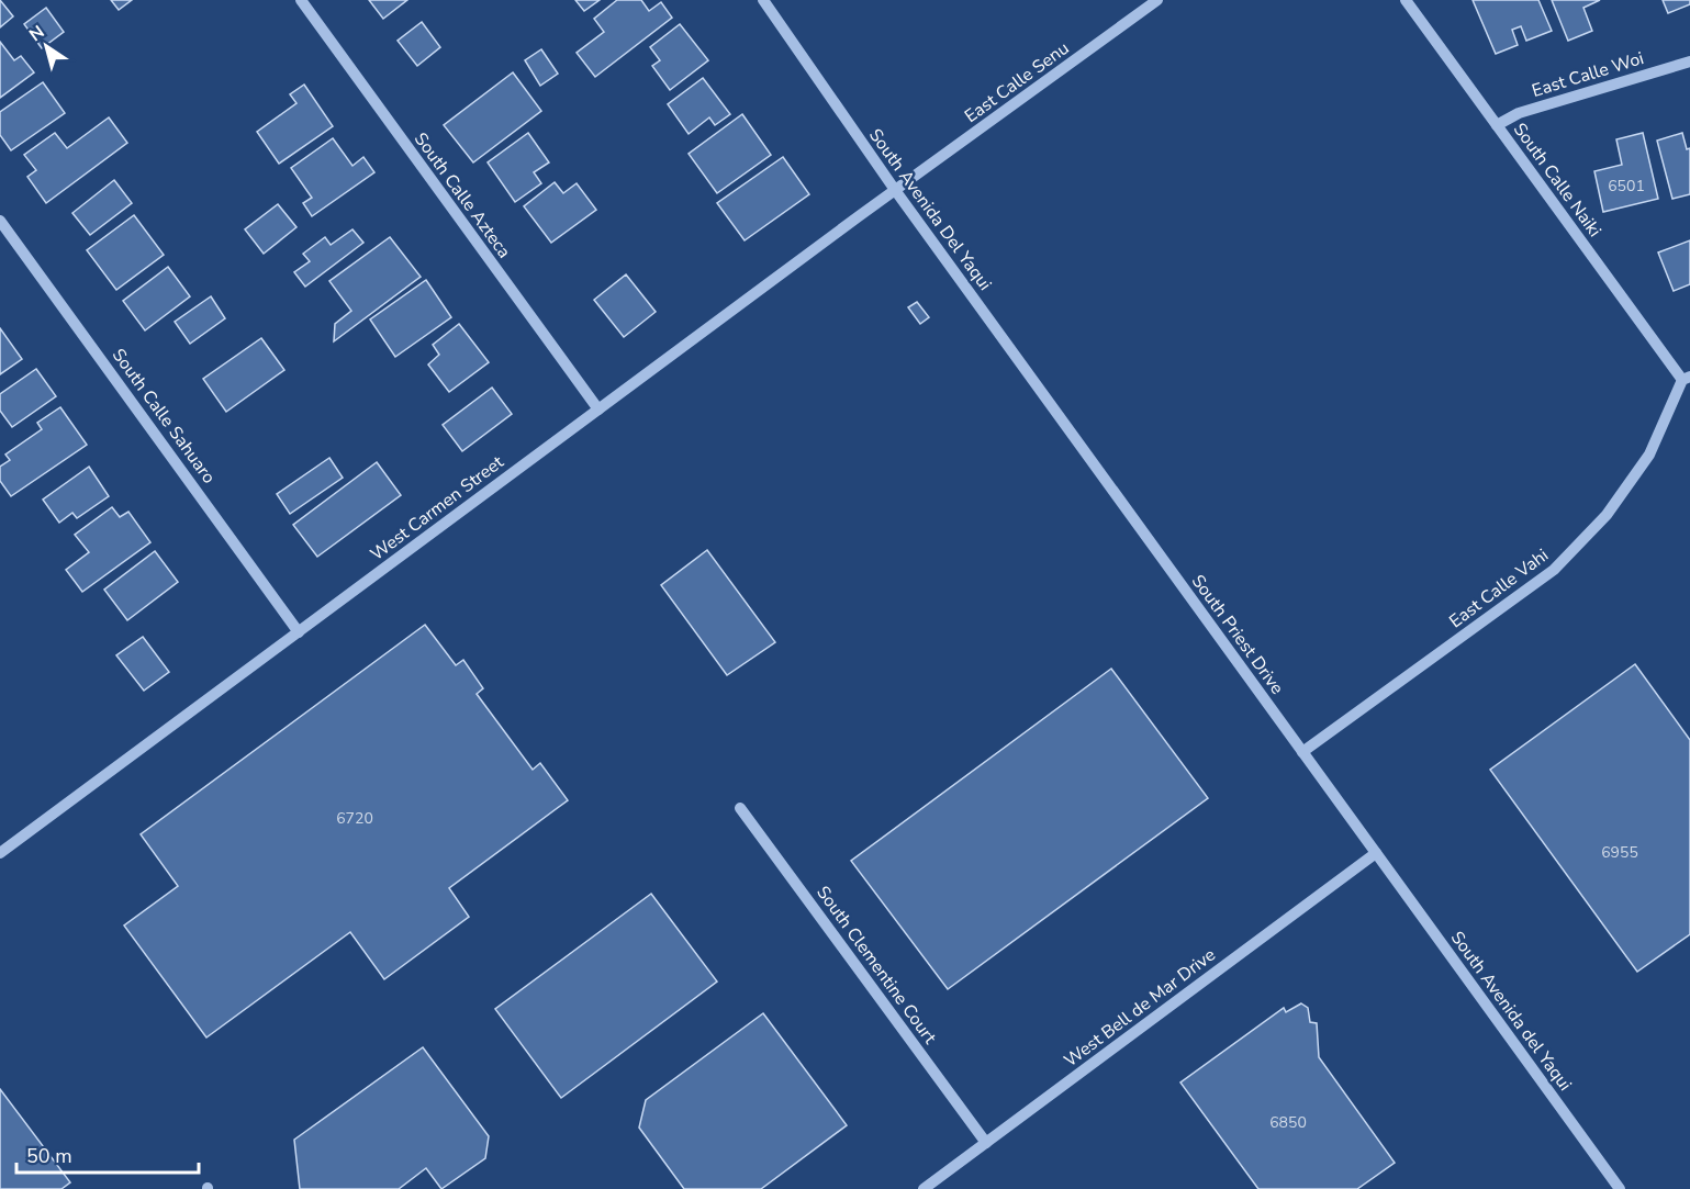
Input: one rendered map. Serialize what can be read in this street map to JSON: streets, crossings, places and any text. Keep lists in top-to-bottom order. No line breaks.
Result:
{"streets":{"street":["East Calle Woi","East Calle Senu","South Calle Naiki","South Calle Azteca","South Avenida Del Yaqui","South Calle Sahuaro","West Carmen Street","East Calle Vahi","South Priest Drive","South Clementine Court","West Bell de Mar Drive","South Avenida del Yaqui"]},"crossings":[["East Calle Woi","South Calle Naiki"],["East Calle Senu","South Avenida Del Yaqui"],["East Calle Senu","West Carmen Street"],["South Calle Naiki","East Calle Vahi"],["South Calle Azteca","West Carmen Street"],["South Avenida Del Yaqui","West Carmen Street"],["South Avenida Del Yaqui","South Priest Drive"],["South Calle Sahuaro","West Carmen Street"],["East Calle Vahi","South Priest Drive"],["South Priest Drive","West Bell de Mar Drive"],["South Priest Drive","South Avenida del Yaqui"],["South Clementine Court","West Bell de Mar Drive"],["West Bell de Mar Drive","South Avenida del Yaqui"]],"house_numbers":["6501","6720","6955","6850"],"scale_bar":"50 m","north":"top left"}
